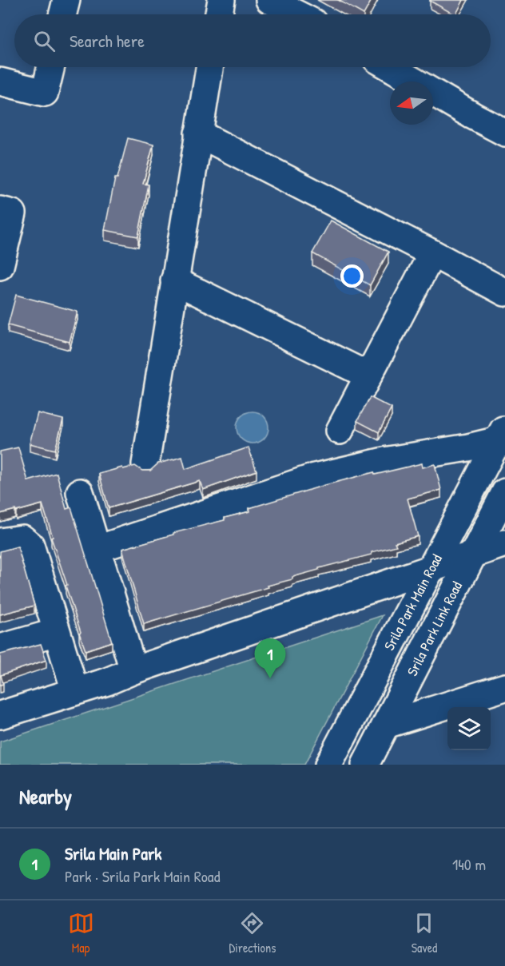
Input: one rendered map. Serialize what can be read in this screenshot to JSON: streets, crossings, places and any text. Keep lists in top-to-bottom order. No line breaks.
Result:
{"streets":{"street":["Srila Park Main Road","Srila Park Link Road"]},"north":"left","page":{"search":"Search here","pins":"1","heading":"Nearby","list":[{"mark":"1","name":"Srila Main Park","note":"Park · Srila Park Main Road","value":"140 m"}],"nav":["Map","Directions","Saved"]}}
